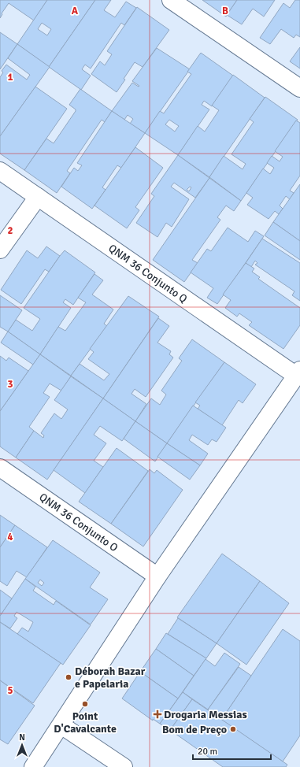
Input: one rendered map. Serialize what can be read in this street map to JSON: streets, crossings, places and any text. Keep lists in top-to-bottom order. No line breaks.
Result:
{"streets":{"street":["QNM 36 Conjunto Q","QNM 36 Conjunto O"]},"places":{"other":["Déborah Bazar e Papelaria","Point D'Cavalcante","Bom de Preço"],"health":["Drogaria Messias"]},"scale_bar":"20 m","north":"top","grid":{"columns":["A","B"],"rows":["1","2","3","4","5"]}}
